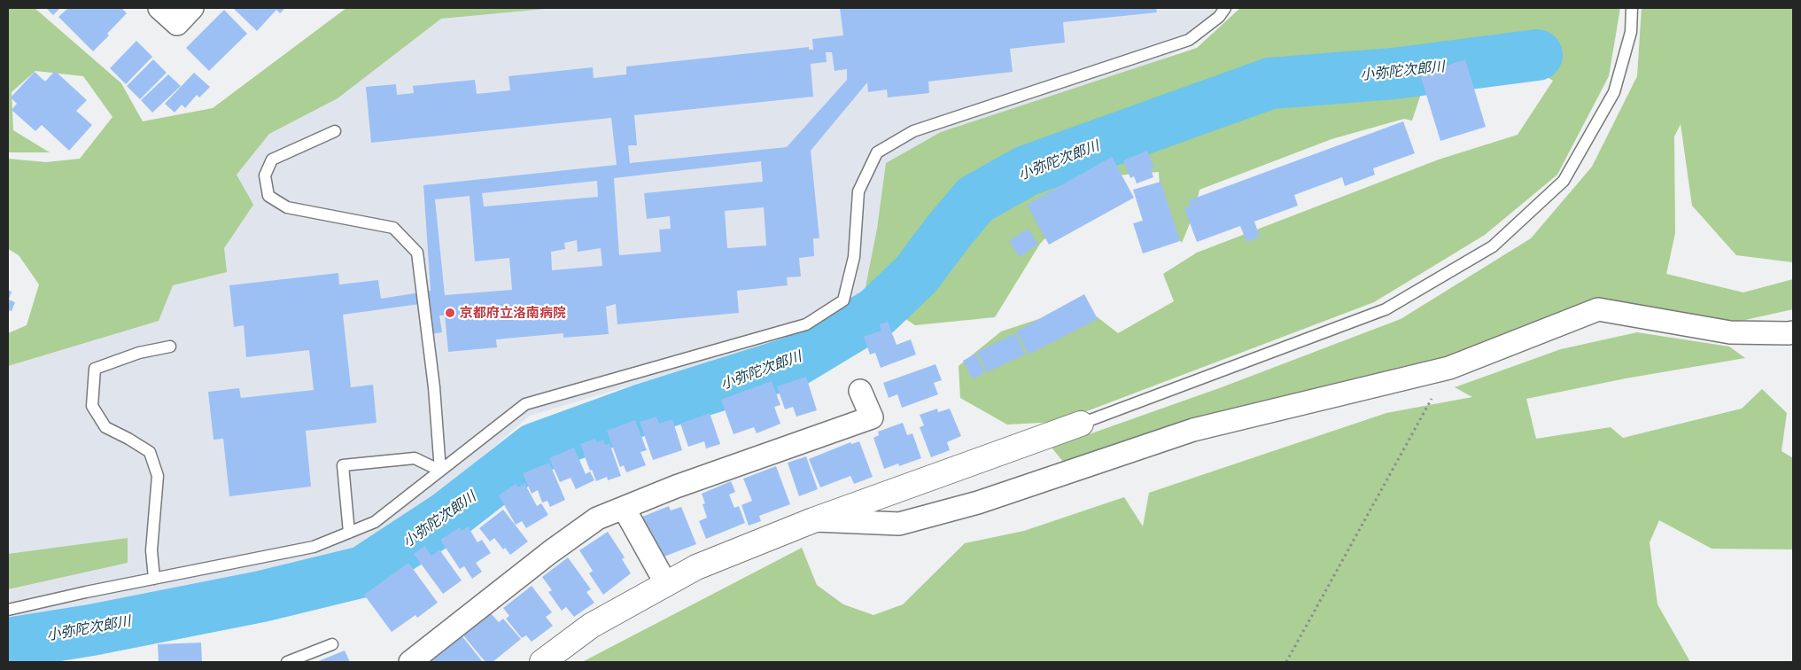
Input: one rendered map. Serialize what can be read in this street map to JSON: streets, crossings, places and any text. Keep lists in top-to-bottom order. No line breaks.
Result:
{"water":["小弥陀次郎川"],"places":["京都府立洛南病院"]}
